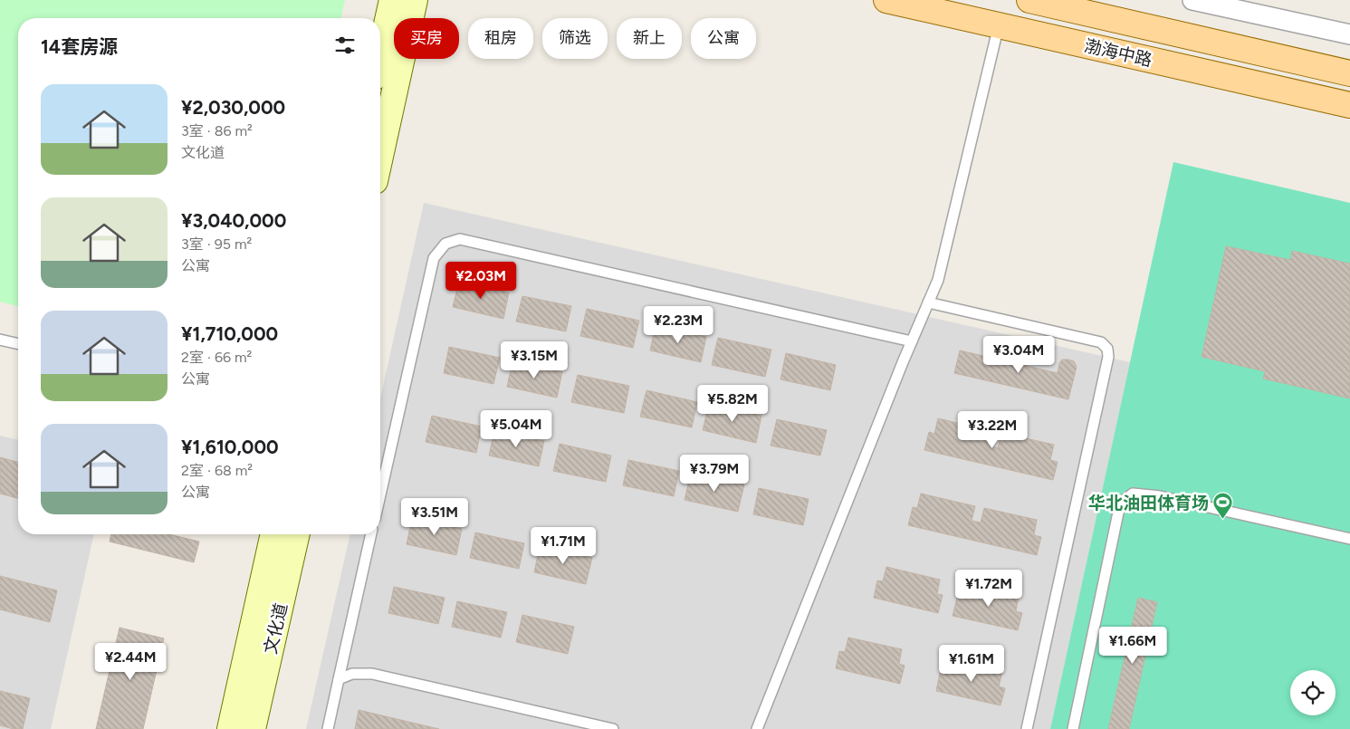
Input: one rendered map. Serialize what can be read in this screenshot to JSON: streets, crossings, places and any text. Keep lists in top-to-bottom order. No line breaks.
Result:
{"streets":{"main road":["渤海中路","文化道"]},"places":{"sports":["华北油田体育场"]},"page":{"chip":["买房","租房","筛选","新上","公寓"],"heading":"14套房源","list":[{"name":"¥2,030,000","note":"3室 · 86 m² · 文化道"},{"name":"¥3,040,000","note":"3室 · 95 m² · 公寓"},{"name":"¥1,710,000","note":"2室 · 66 m² · 公寓"},{"name":"¥1,610,000","note":"2室 · 68 m² · 公寓"}],"price":["¥2.03M","¥2.23M","¥3.04M","¥3.15M","¥5.82M","¥5.04M","¥3.22M","¥3.79M","¥3.51M","¥1.71M","¥1.72M","¥1.66M","¥2.44M","¥1.61M"]}}
